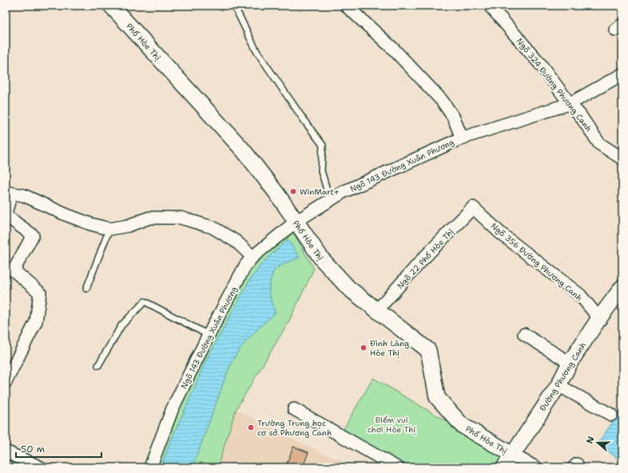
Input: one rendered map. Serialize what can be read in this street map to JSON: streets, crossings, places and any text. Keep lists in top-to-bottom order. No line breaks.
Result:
{"streets":{"street":["Phố Hòe Thị","Ngõ 324 Đường Phương Canh","Ngõ 143 Đường Xuân Phương","Ngõ 22 Phố Hòe Thị","Ngõ 356 Đường Phương Canh","Đường Phương Canh"]},"crossings":[["Phố Hòe Thị","Ngõ 143 Đường Xuân Phương"],["Phố Hòe Thị","Ngõ 22 Phố Hòe Thị"],["Phố Hòe Thị","Đường Phương Canh"],["Ngõ 324 Đường Phương Canh","Ngõ 143 Đường Xuân Phương"],["Ngõ 22 Phố Hòe Thị","Ngõ 356 Đường Phương Canh"],["Ngõ 356 Đường Phương Canh","Đường Phương Canh"]],"parks":["Điểm vui chơi Hòe Thị"],"places":["WinMart+","Đình Làng Hòe Thị","Trường Trung học cơ sở Phương Canh"],"scale_bar":"50 m","north":"left"}
